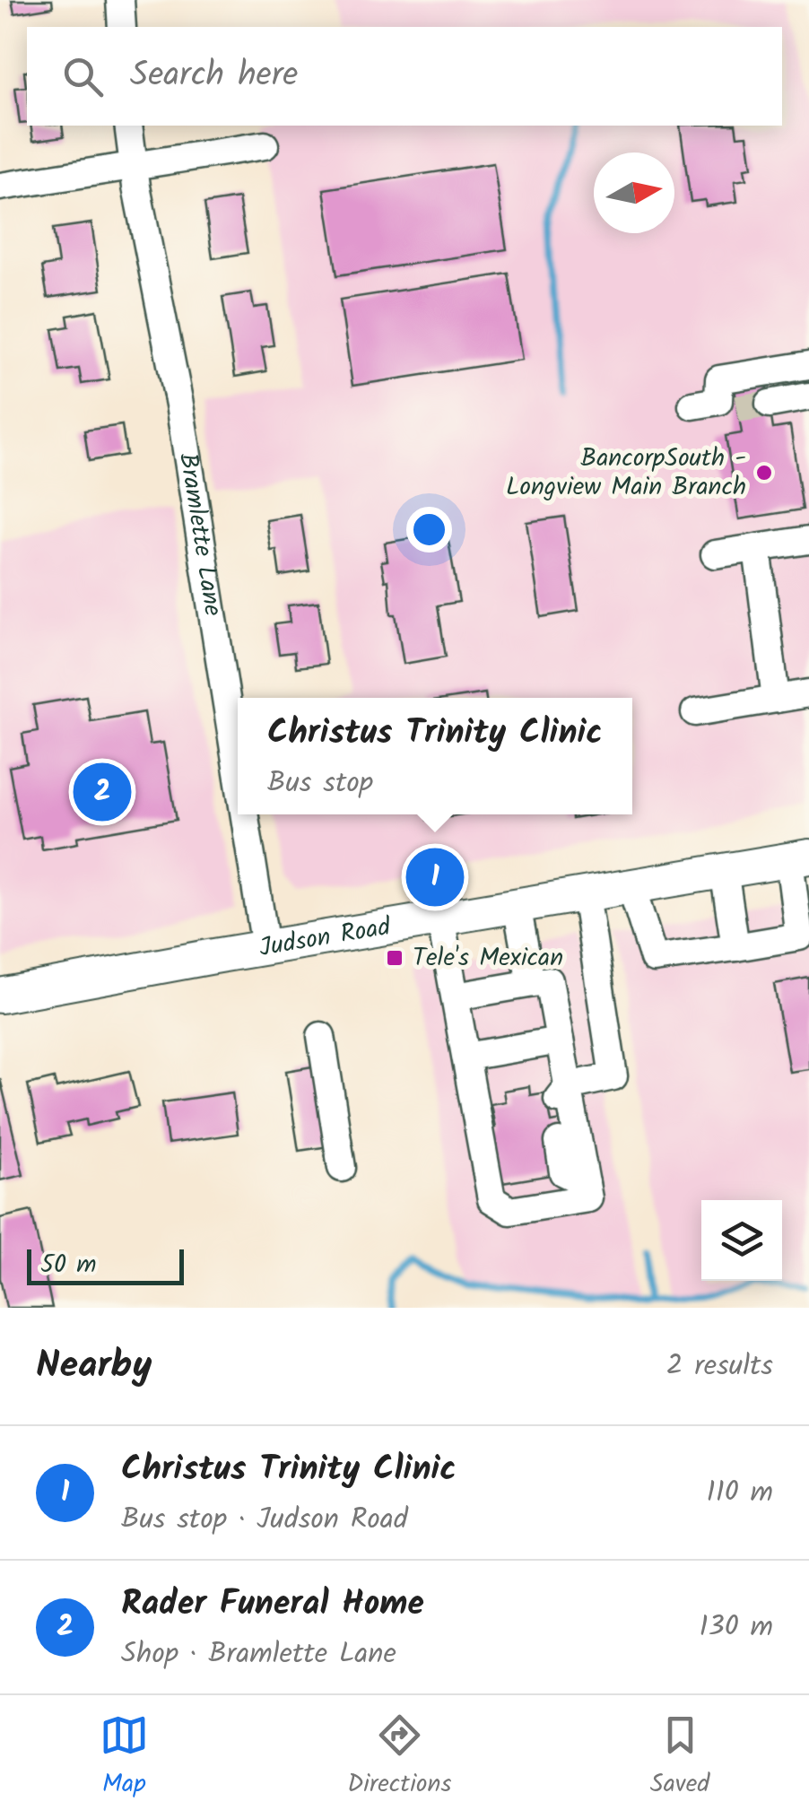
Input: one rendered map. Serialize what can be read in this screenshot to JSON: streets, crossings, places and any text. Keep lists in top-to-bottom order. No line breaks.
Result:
{"streets":{"main road":["Judson Road"],"street":["Bramlette Lane"]},"crossings":[["Bramlette Lane","Judson Road"]],"places":{"other":["BancorpSouth - Longview Main Branch"],"transit":["Tele's Mexican"]},"scale_bar":"50 m","north":"right","page":{"search":"Search here","popup":["Christus Trinity Clinic","Bus stop"],"pins":["2","1"],"scale":"50 m","heading":["Nearby","2 results"],"list":[{"mark":"1","name":"Christus Trinity Clinic","note":"Bus stop · Judson Road","value":"110 m"},{"mark":"2","name":"Rader Funeral Home","note":"Shop · Bramlette Lane","value":"130 m"}],"nav":["Map","Directions","Saved"]}}
